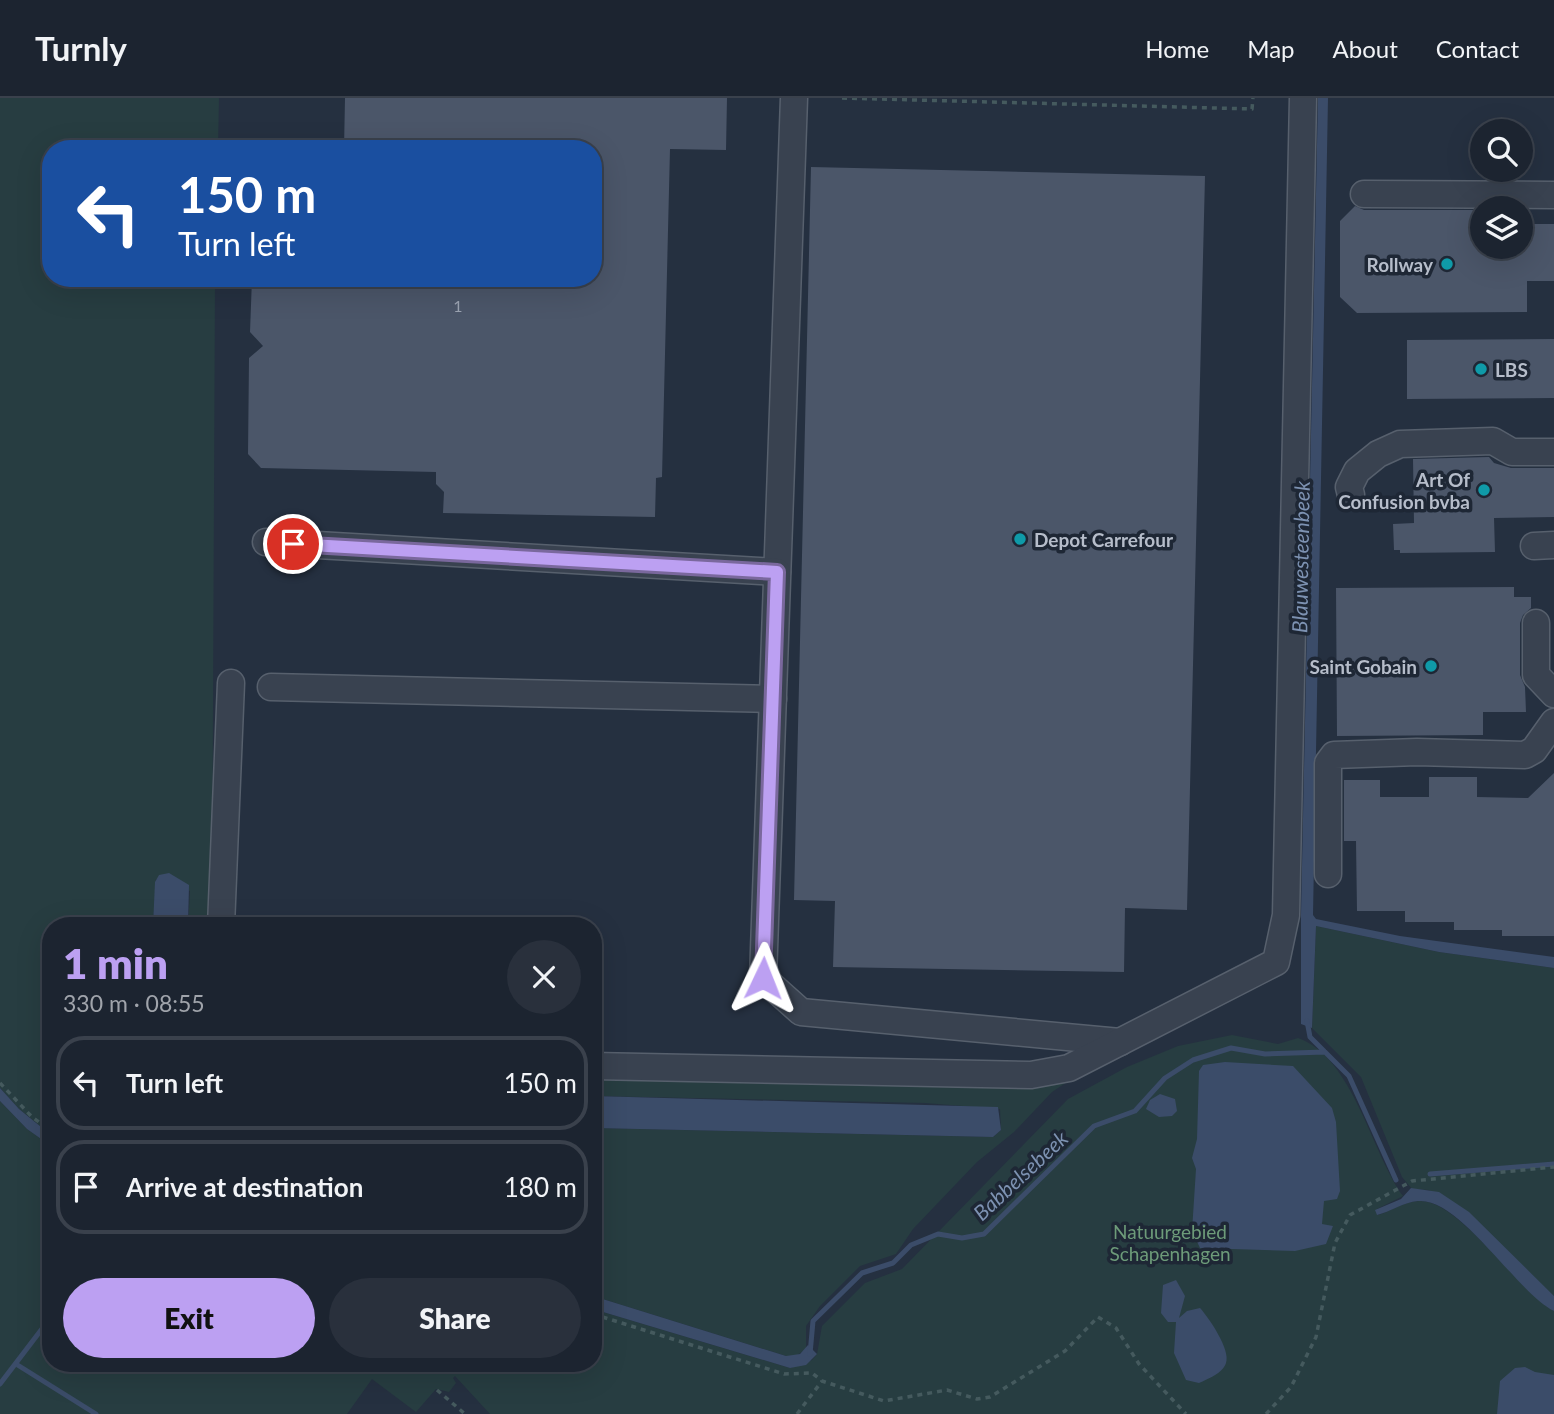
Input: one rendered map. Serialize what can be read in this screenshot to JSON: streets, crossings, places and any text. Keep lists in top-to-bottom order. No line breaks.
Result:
{"water":["Blauwesteenbeek","Babbelsebeek"],"parks":["Natuurgebied Schapenhagen"],"places":["Rollway","LBS","Art Of Confusion bvba","Depot Carrefour","Saint Gobain"],"house_numbers":["1"],"page":{"header":"Turnly","nav":["Home","Map","About","Contact"],"turn":["150 m","Turn left"],"heading":["1 min","330 m · 08:55"],"list":[{"name":"Turn left","value":"150 m"},{"name":"Arrive at destination","value":"180 m"}],"buttons":["Exit","Share"]}}
